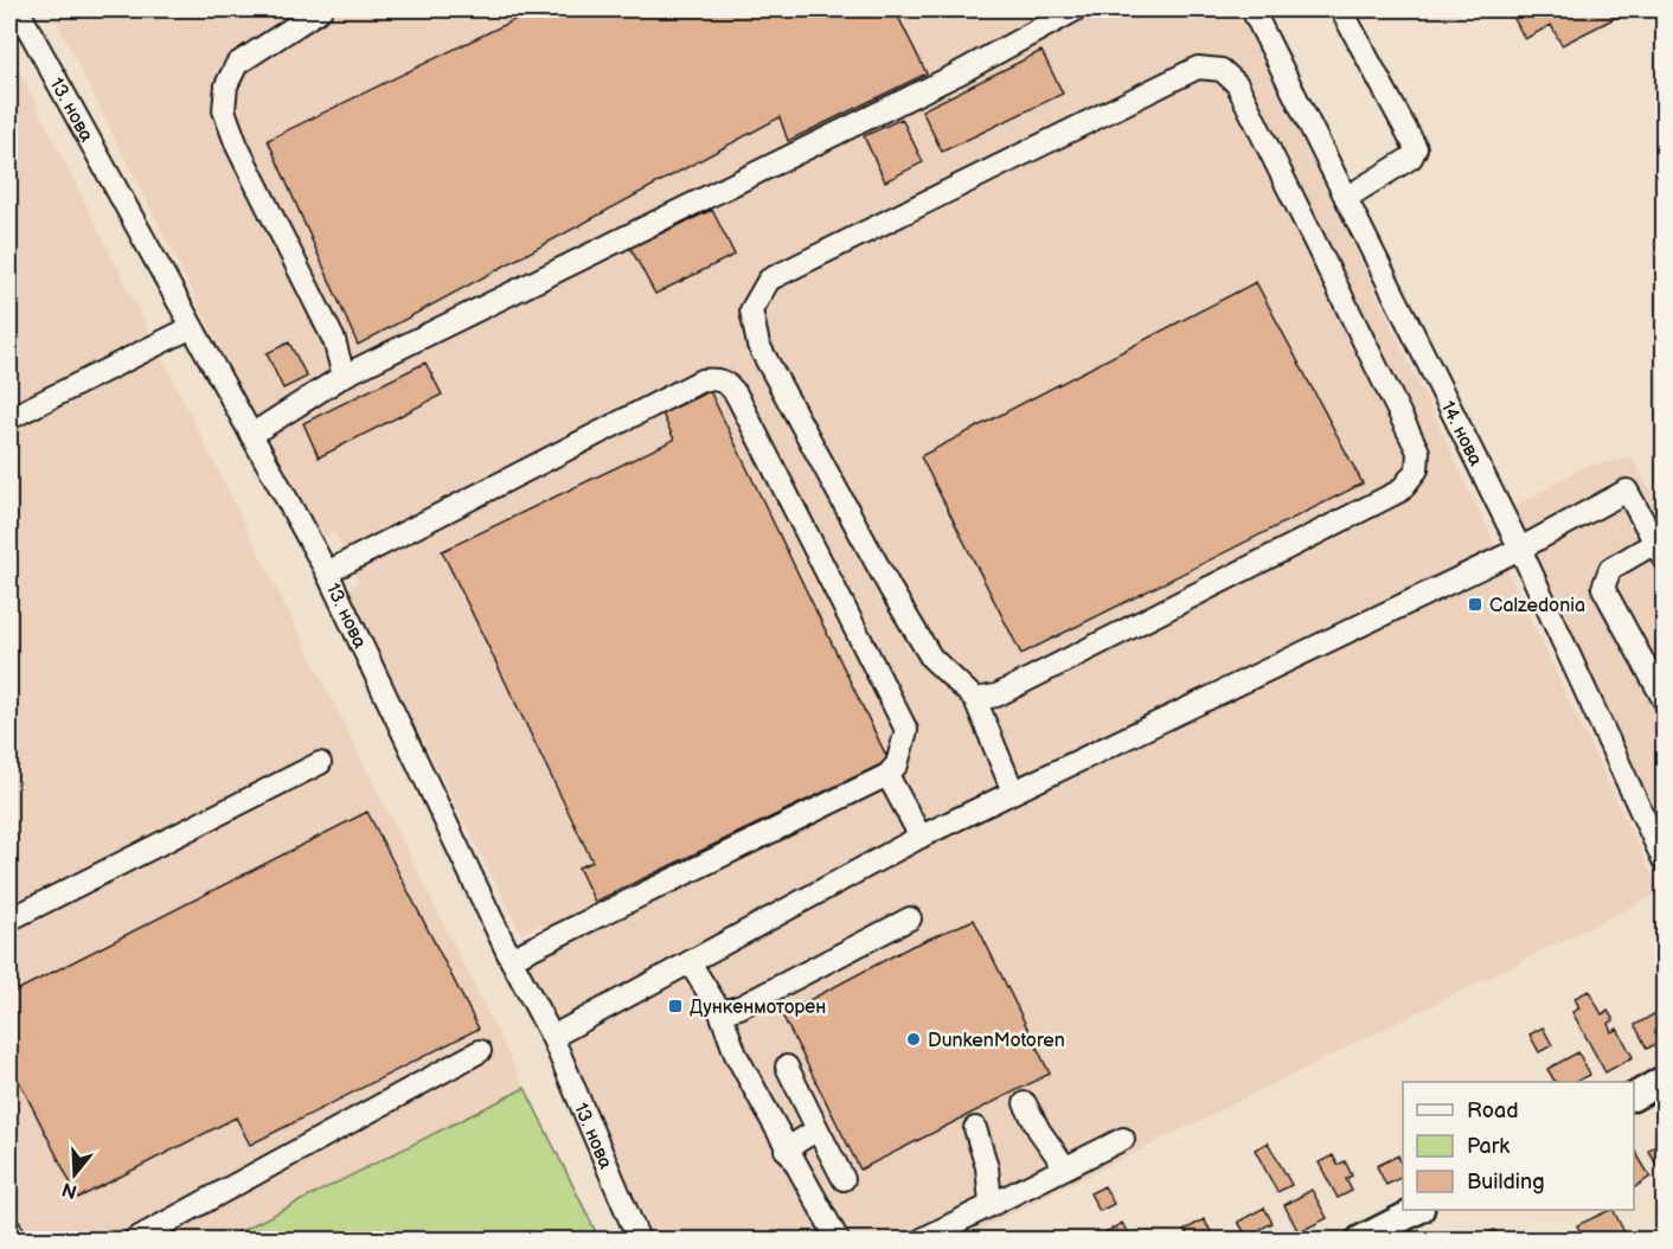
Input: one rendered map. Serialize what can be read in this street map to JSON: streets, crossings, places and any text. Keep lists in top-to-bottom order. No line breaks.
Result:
{"streets":{"lane":["13. нова","14. нова"]},"places":{"transit":["Calzedonia","Дункенмоторен"],"other":["DunkenMotoren"]},"legend":["Road","Park","Building"],"north":"bottom"}
